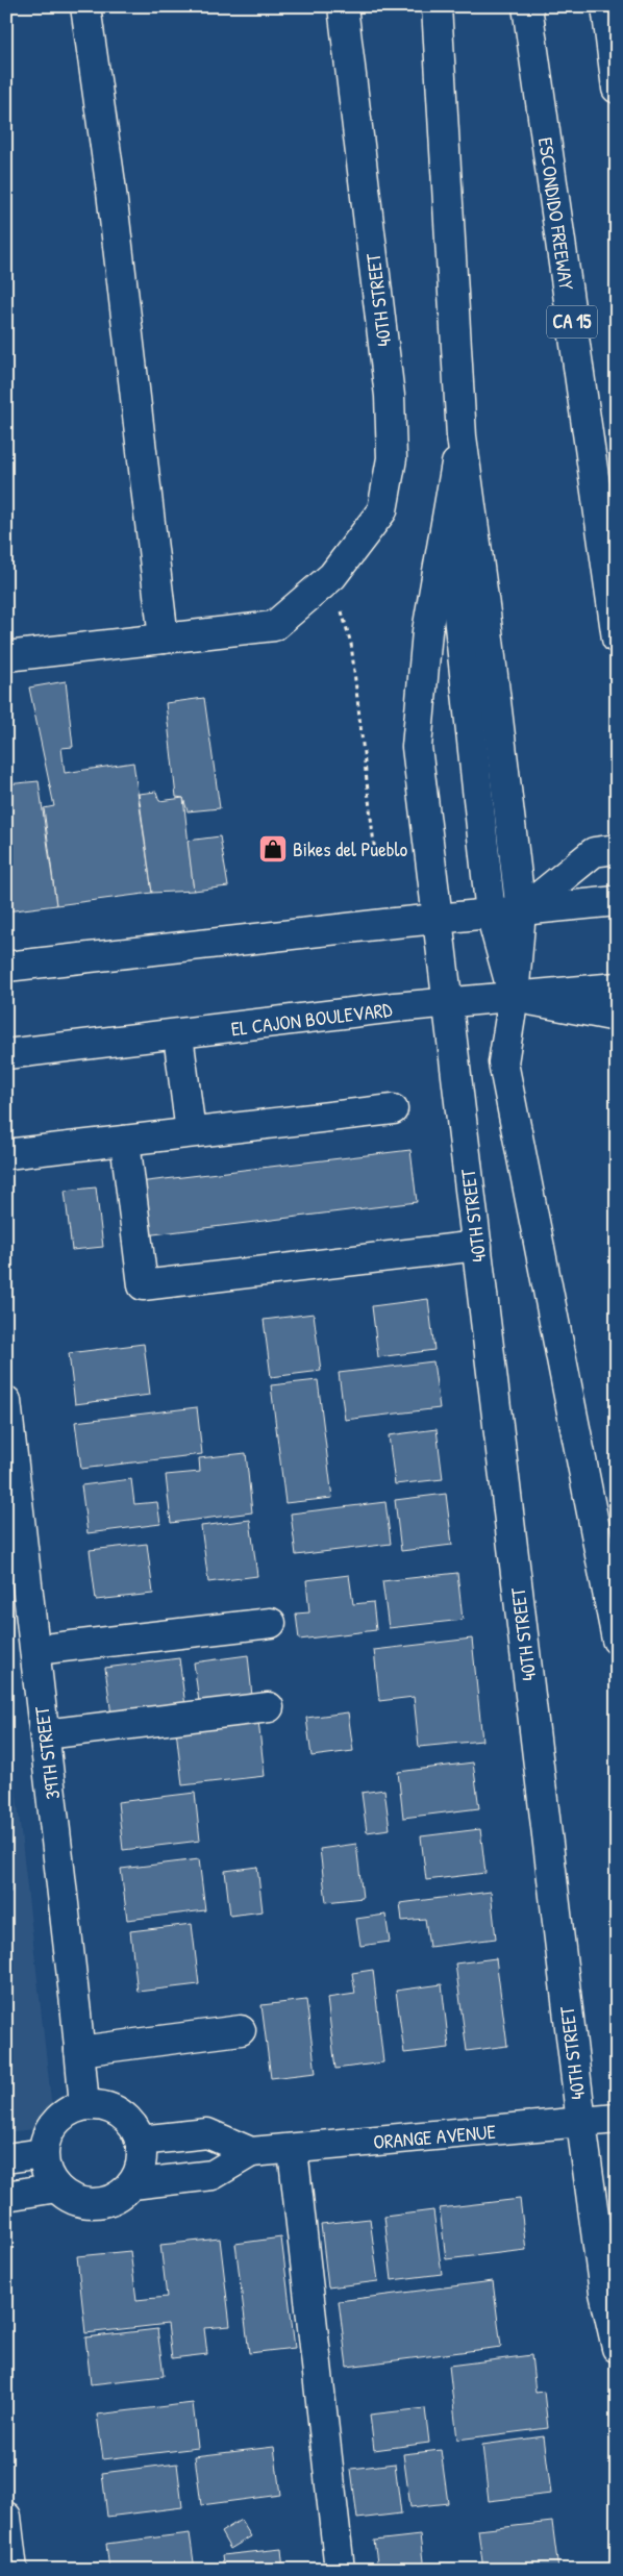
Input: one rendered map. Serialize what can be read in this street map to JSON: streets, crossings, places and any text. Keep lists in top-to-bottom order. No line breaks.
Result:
{"streets":{"main road":["ESCONDIDO FREEWAY","40TH STREET","CA 15","EL CAJON BOULEVARD","39TH STREET","ORANGE AVENUE"]},"crossings":[["40TH STREET","EL CAJON BOULEVARD"],["40TH STREET","ORANGE AVENUE"],["39TH STREET","ORANGE AVENUE"]],"places":{"shop":["Bikes del Pueblo"]}}
